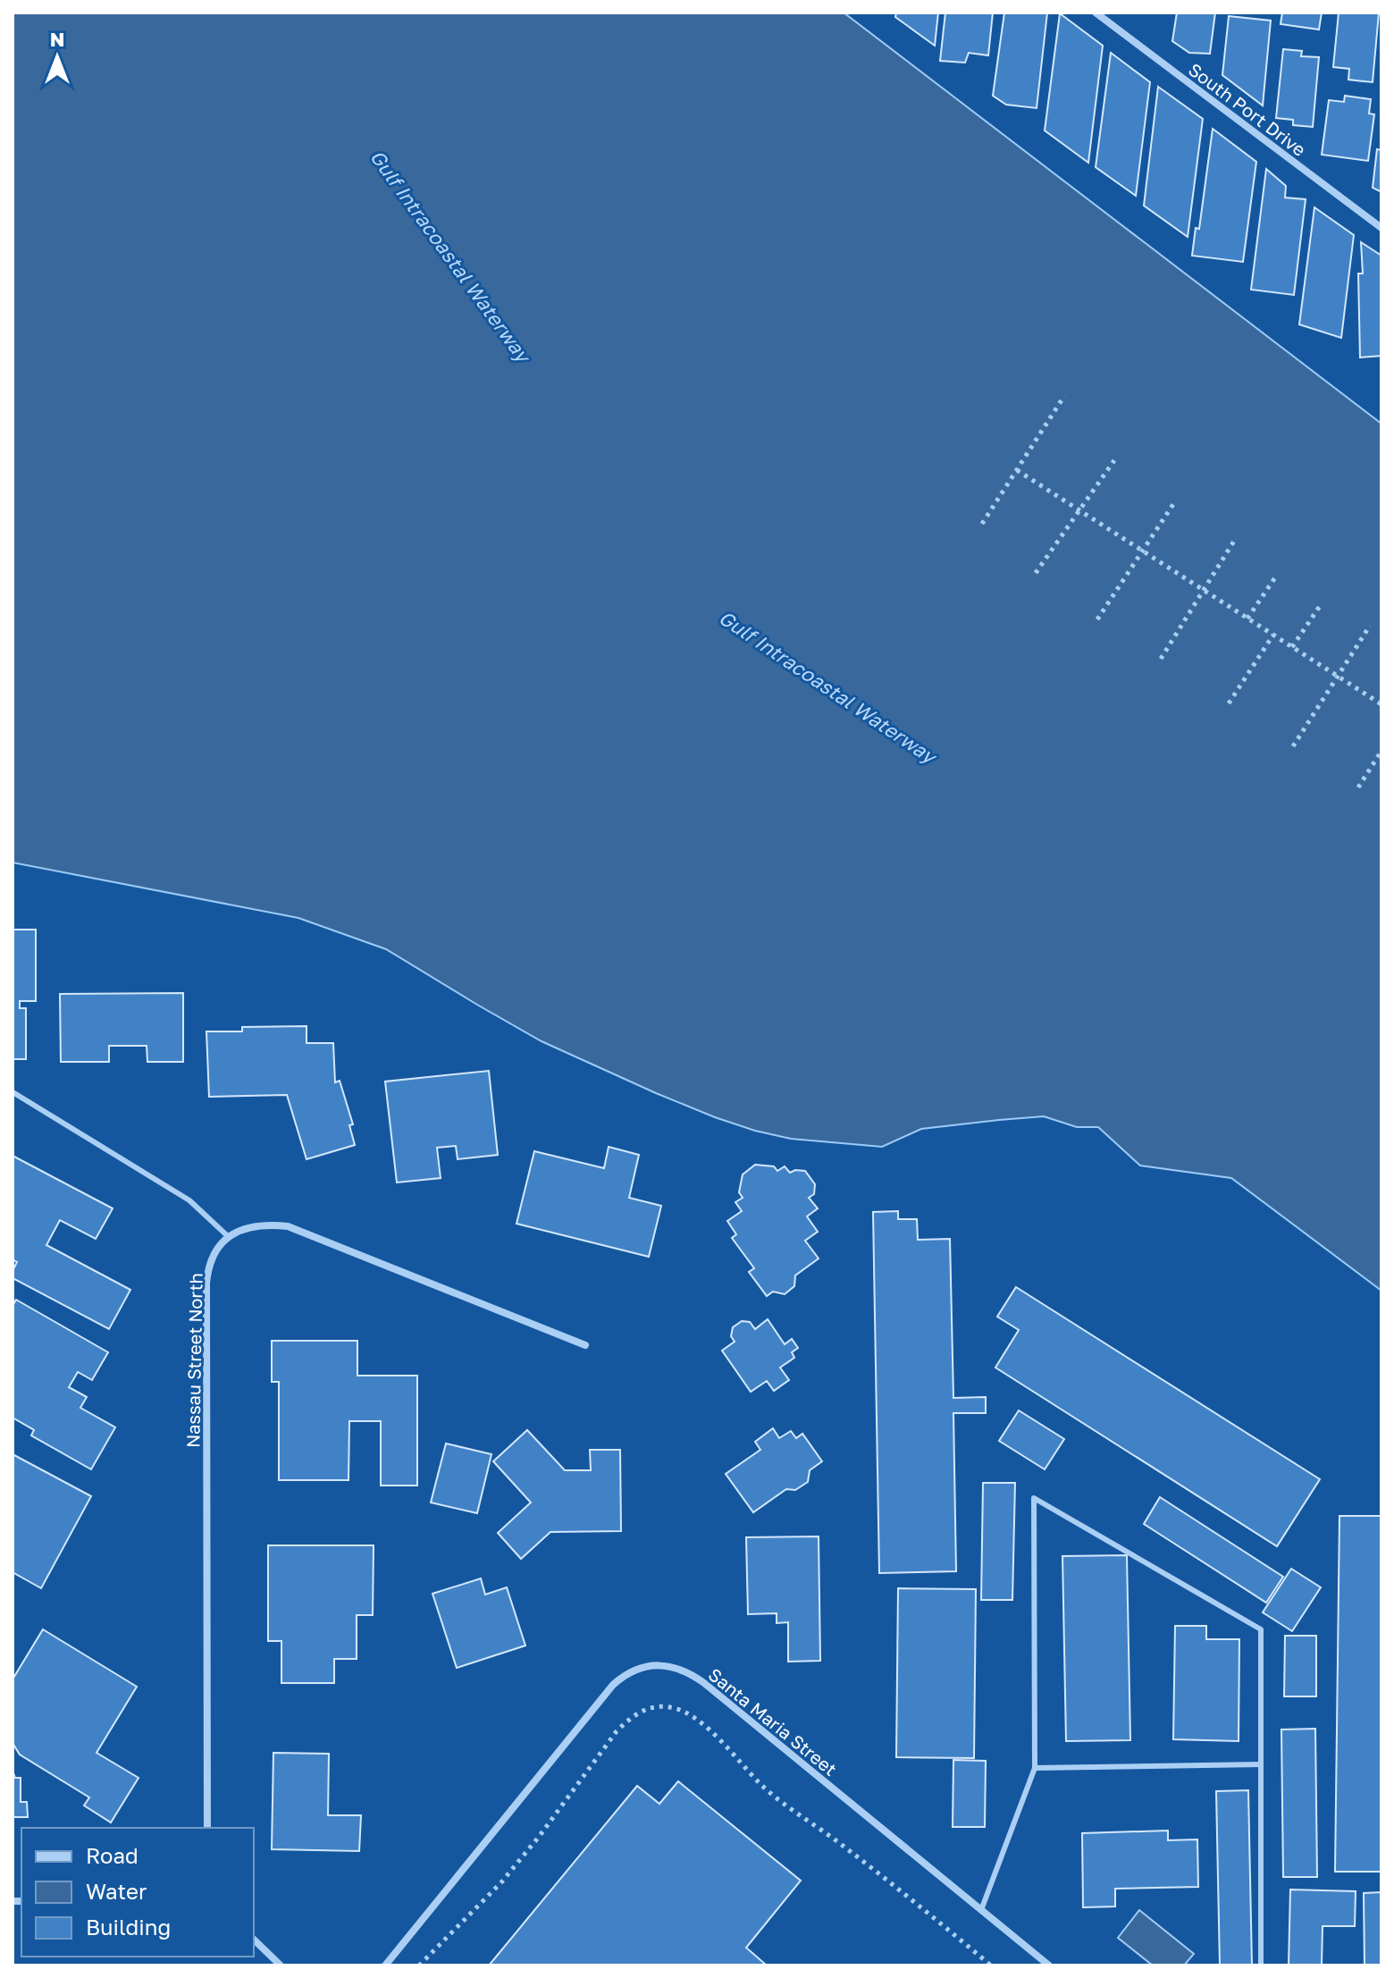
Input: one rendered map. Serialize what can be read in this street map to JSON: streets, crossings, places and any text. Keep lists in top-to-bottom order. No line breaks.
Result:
{"streets":{"street":["South Port Drive","Nassau Street North","Santa Maria Street"]},"water":["Gulf Intracoastal Waterway"],"legend":["Road","Water","Building"],"north":"top"}
